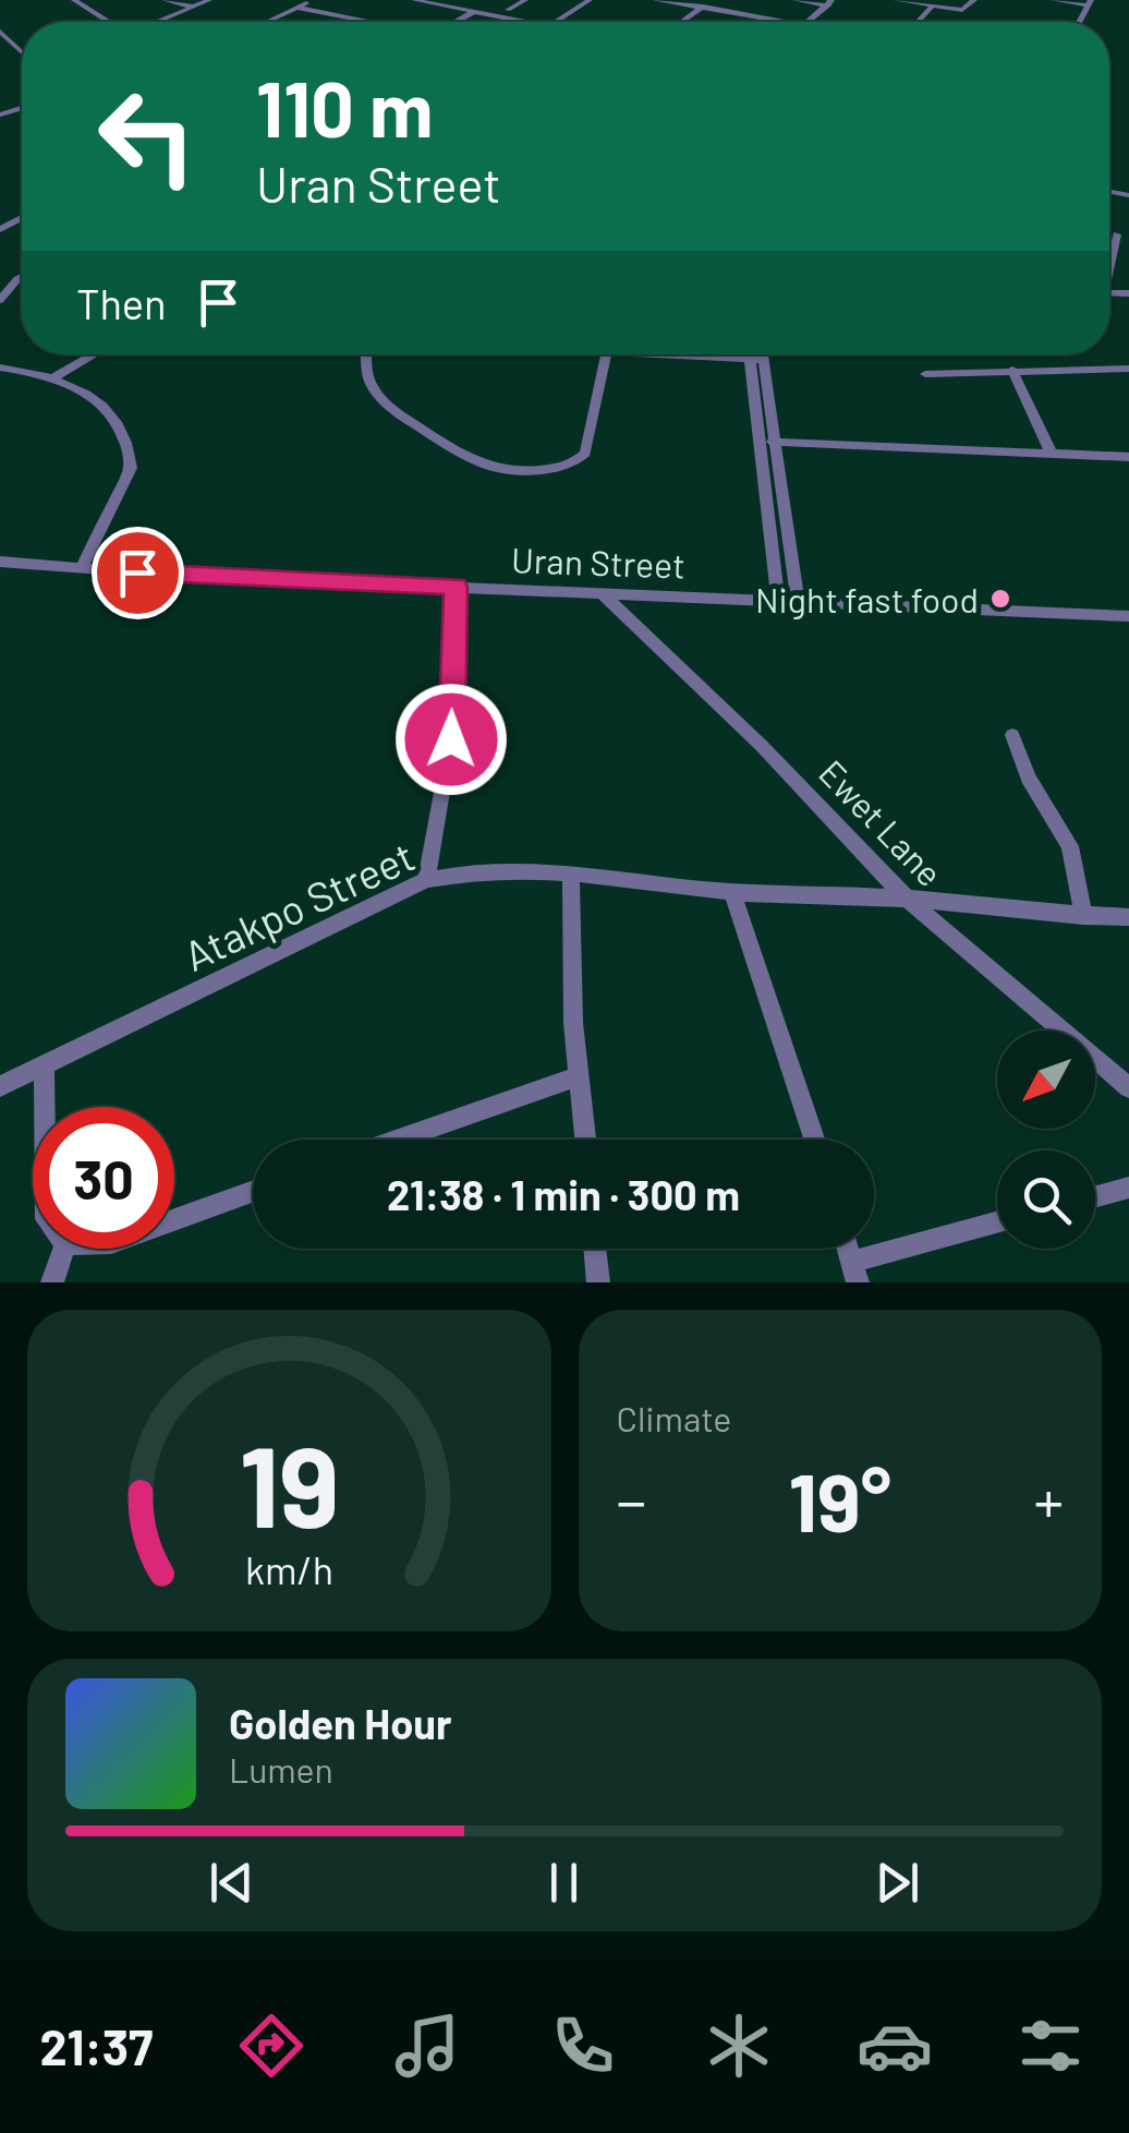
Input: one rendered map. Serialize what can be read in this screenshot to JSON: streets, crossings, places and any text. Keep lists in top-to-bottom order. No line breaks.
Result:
{"streets":{"street":["Uran Street","Ewet Lane","Atakpo Street"]},"crossings":[["Uran Street","Ewet Lane"],["Ewet Lane","Atakpo Street"]],"places":["Night fast food"],"north":"bottom left","page":{"turn":["110 m","Uran Street"],"then":"Then","limit":"30","trip":"21:38 · 1 min · 300 m","tile":"Climate","heat":["−","19°","+"],"song":["Golden Hour","Lumen"],"tabs":"21:37","gauge":["19","km/h"]}}
